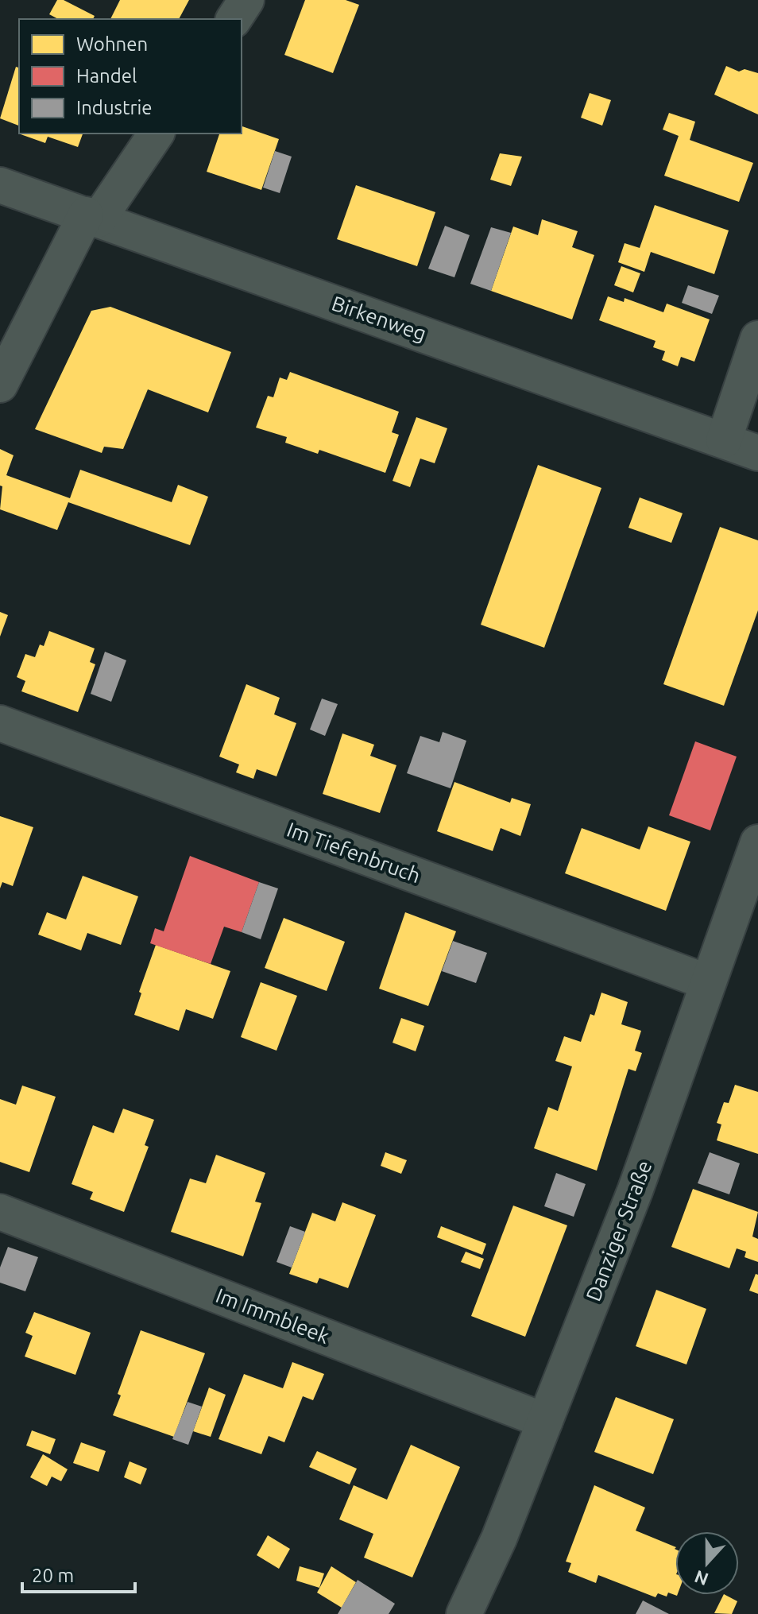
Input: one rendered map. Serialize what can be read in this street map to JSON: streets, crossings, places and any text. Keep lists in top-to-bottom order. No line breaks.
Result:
{"streets":{"street":["Birkenweg","Im Tiefenbruch","Danziger Straße","Im Immbleek"]},"crossings":[["Im Tiefenbruch","Danziger Straße"],["Danziger Straße","Im Immbleek"]],"legend":["Wohnen","Handel","Industrie"],"scale_bar":"20 m","north":"bottom"}
